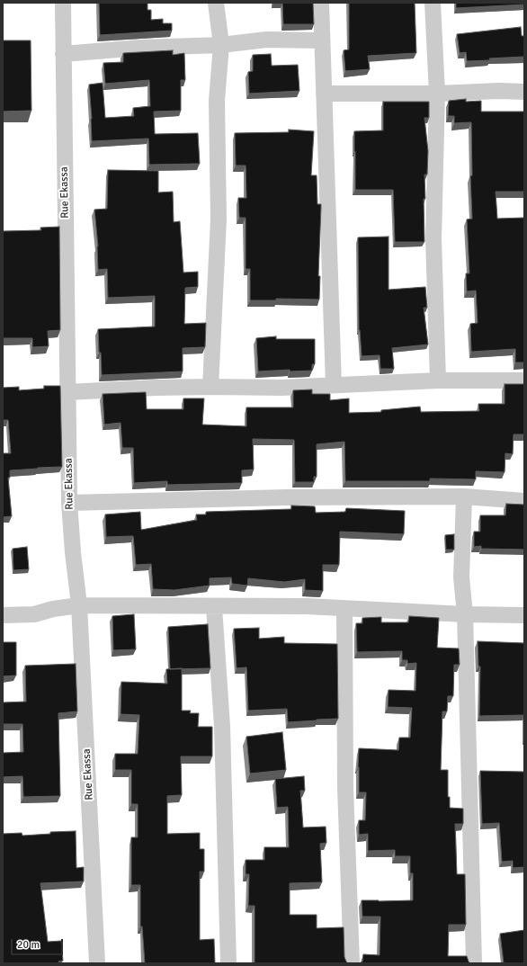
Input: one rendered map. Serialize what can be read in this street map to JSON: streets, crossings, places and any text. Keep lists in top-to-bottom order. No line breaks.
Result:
{"streets":{"street":["Rue Ekassa"]},"scale_bar":"20 m"}
